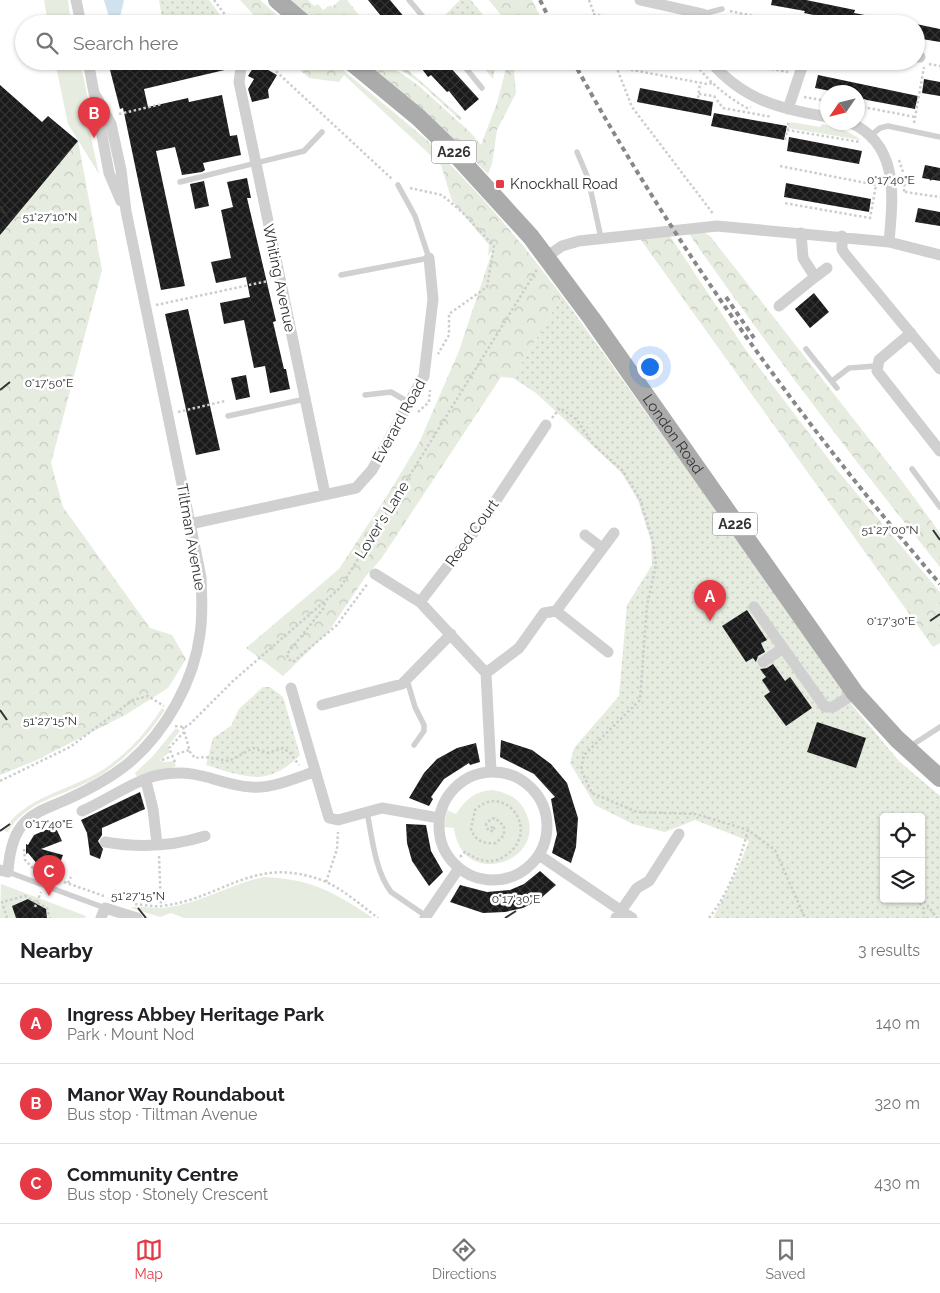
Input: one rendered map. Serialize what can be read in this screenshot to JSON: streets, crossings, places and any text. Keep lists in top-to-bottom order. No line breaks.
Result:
{"streets":{"main road":["A226","London Road"],"street":["Whiting Avenue","Everard Road","Reed Court","Tiltman Avenue"],"path":["Lover's Lane"]},"crossings":[["Whiting Avenue","Everard Road"],["Everard Road","Tiltman Avenue"],["London Road","Lover's Lane"]],"places":{"transit":["Knockhall Road"]},"north":"bottom left","page":{"search":"Search here","pins":["B","A","C"],"heading":["Nearby","3 results"],"list":[{"mark":"A","name":"Ingress Abbey Heritage Park","note":"Park · Mount Nod","value":"140 m"},{"mark":"B","name":"Manor Way Roundabout","note":"Bus stop · Tiltman Avenue","value":"320 m"},{"mark":"C","name":"Community Centre","note":"Bus stop · Stonely Crescent","value":"430 m"}],"nav":["Map","Directions","Saved"]},"coordinates":["0°17'40\"E","51°27'10\"N","0°17'50\"E","51°27'00\"N","0°17'30\"E","51°27'15\"N"]}
